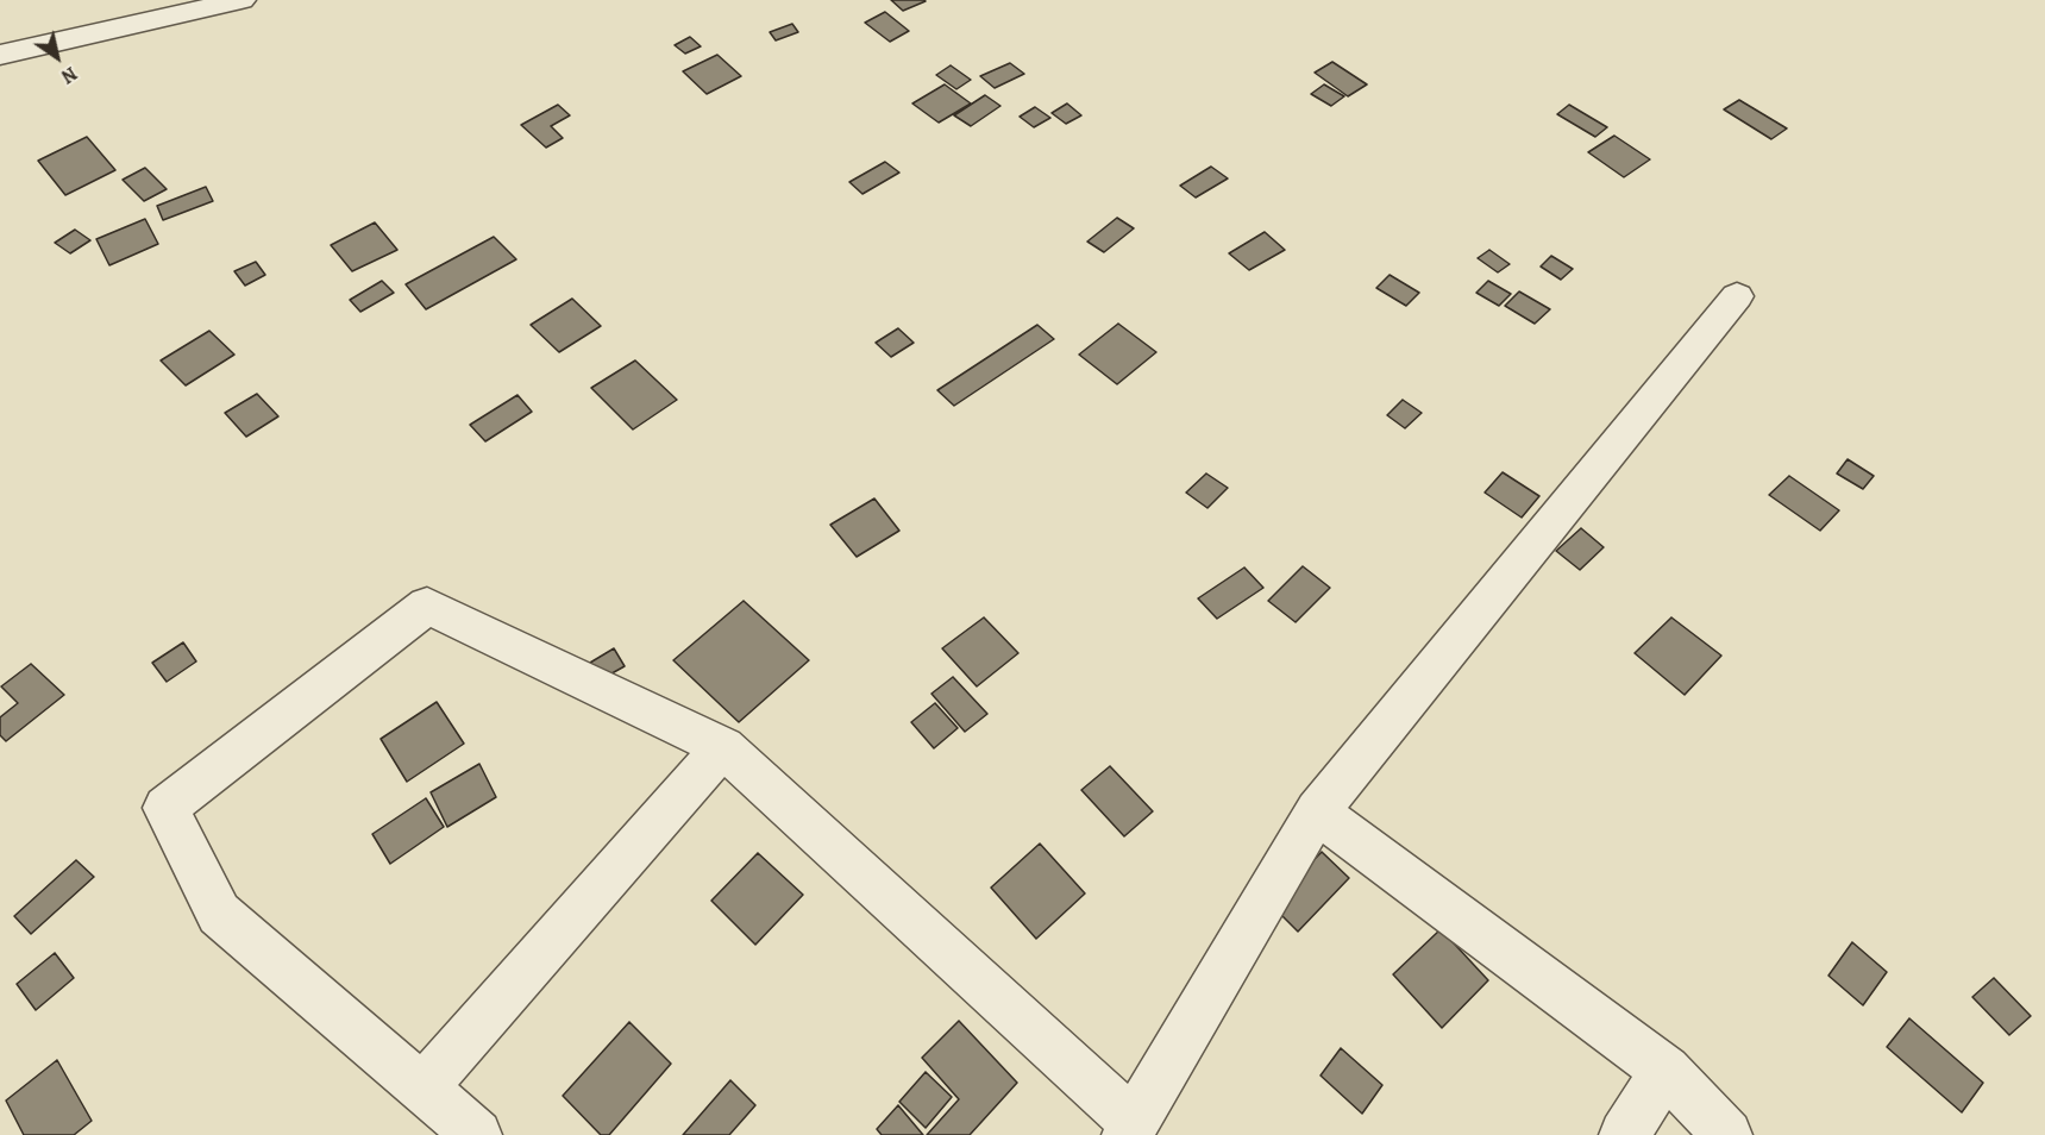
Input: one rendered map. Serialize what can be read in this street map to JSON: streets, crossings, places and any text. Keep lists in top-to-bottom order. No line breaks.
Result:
{"north":"bottom right"}
